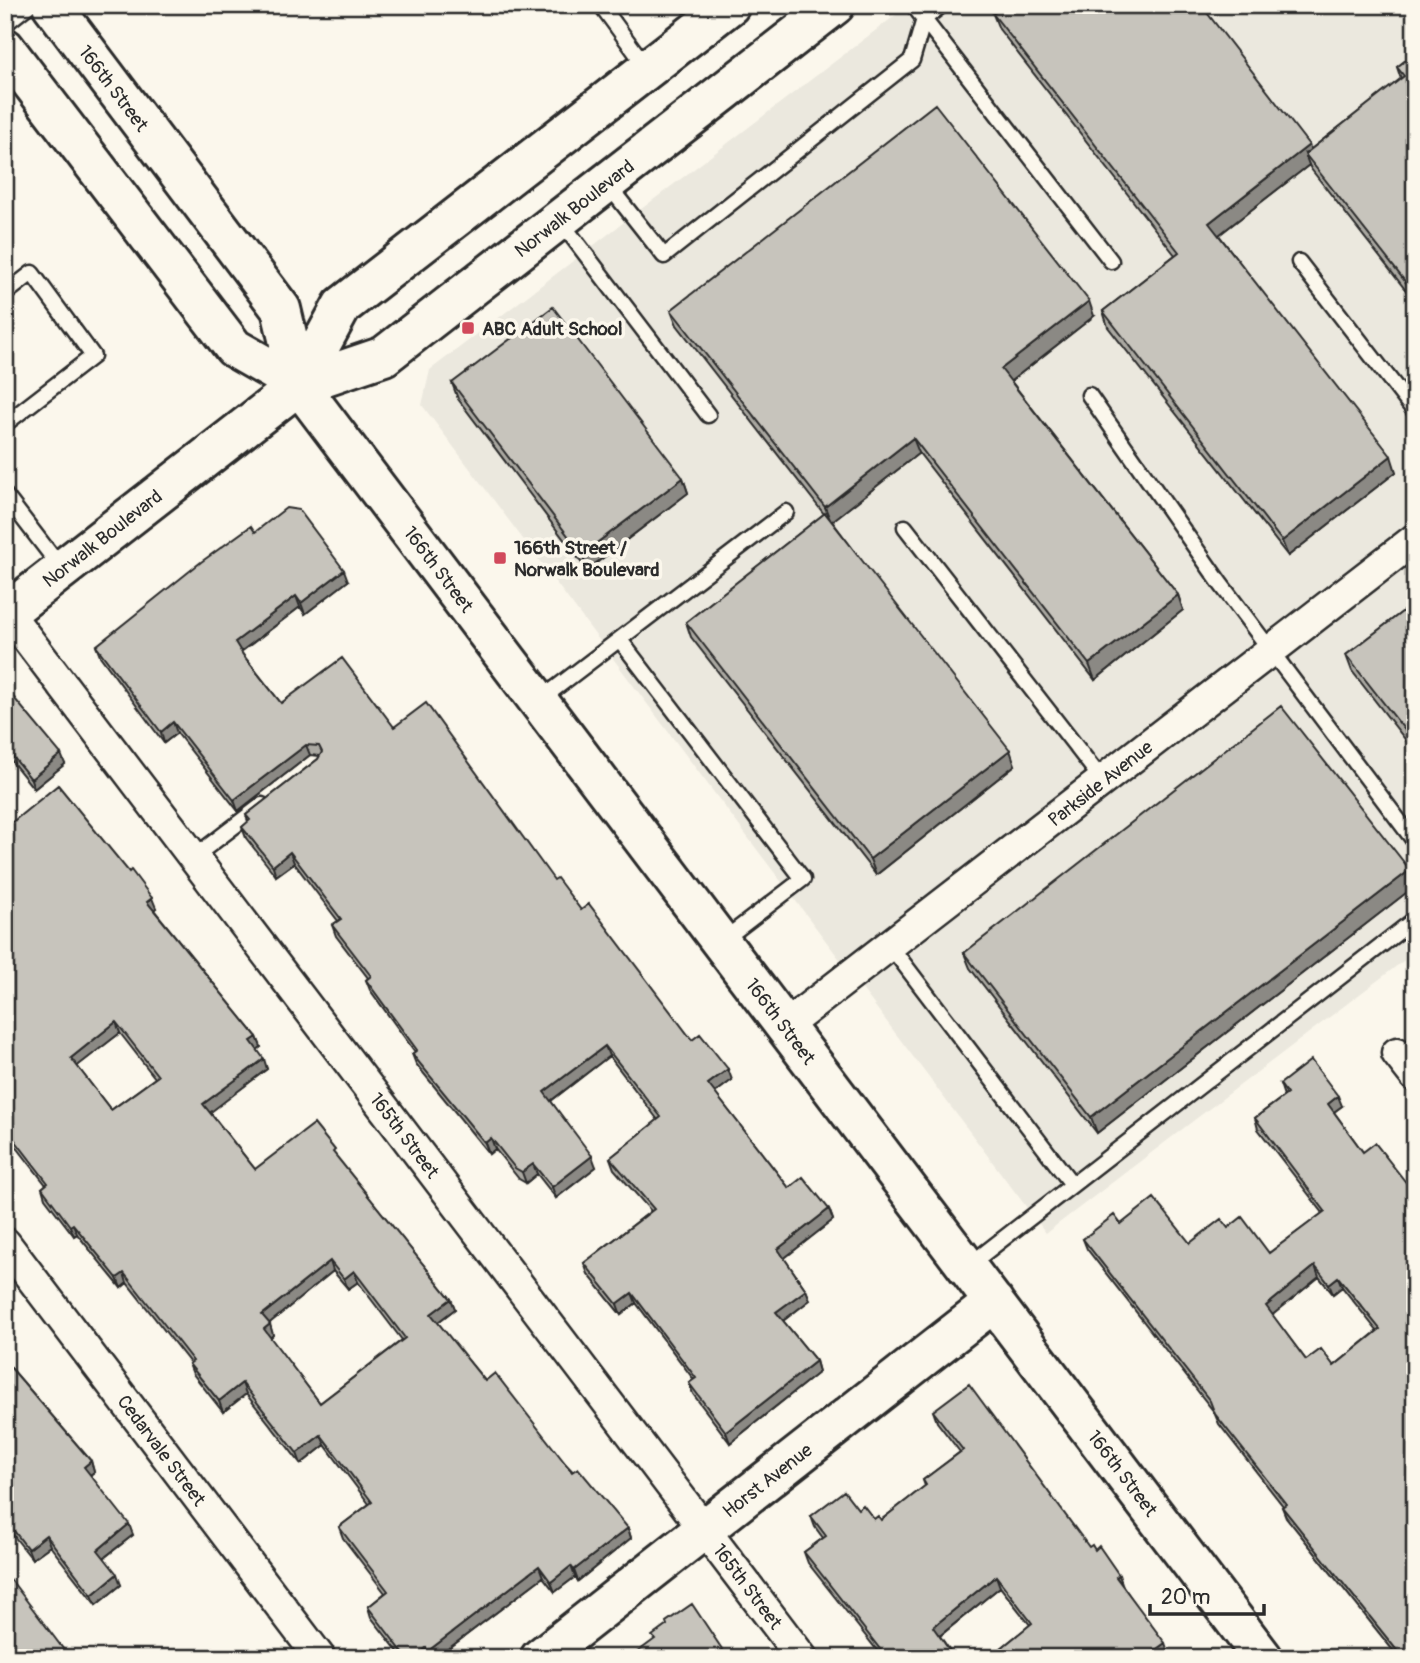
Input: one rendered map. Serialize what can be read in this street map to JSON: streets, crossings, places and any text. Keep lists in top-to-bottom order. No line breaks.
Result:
{"streets":{"street":["166th Street","Norwalk Boulevard","Parkside Avenue","165th Street","Cedarvale Street","Horst Avenue"]},"crossings":[["166th Street","Norwalk Boulevard"],["166th Street","Parkside Avenue"],["166th Street","Horst Avenue"],["Norwalk Boulevard","165th Street"],["165th Street","Horst Avenue"]],"places":{"transit":["ABC Adult School","166th Street / Norwalk Boulevard"]},"scale_bar":"20 m"}
